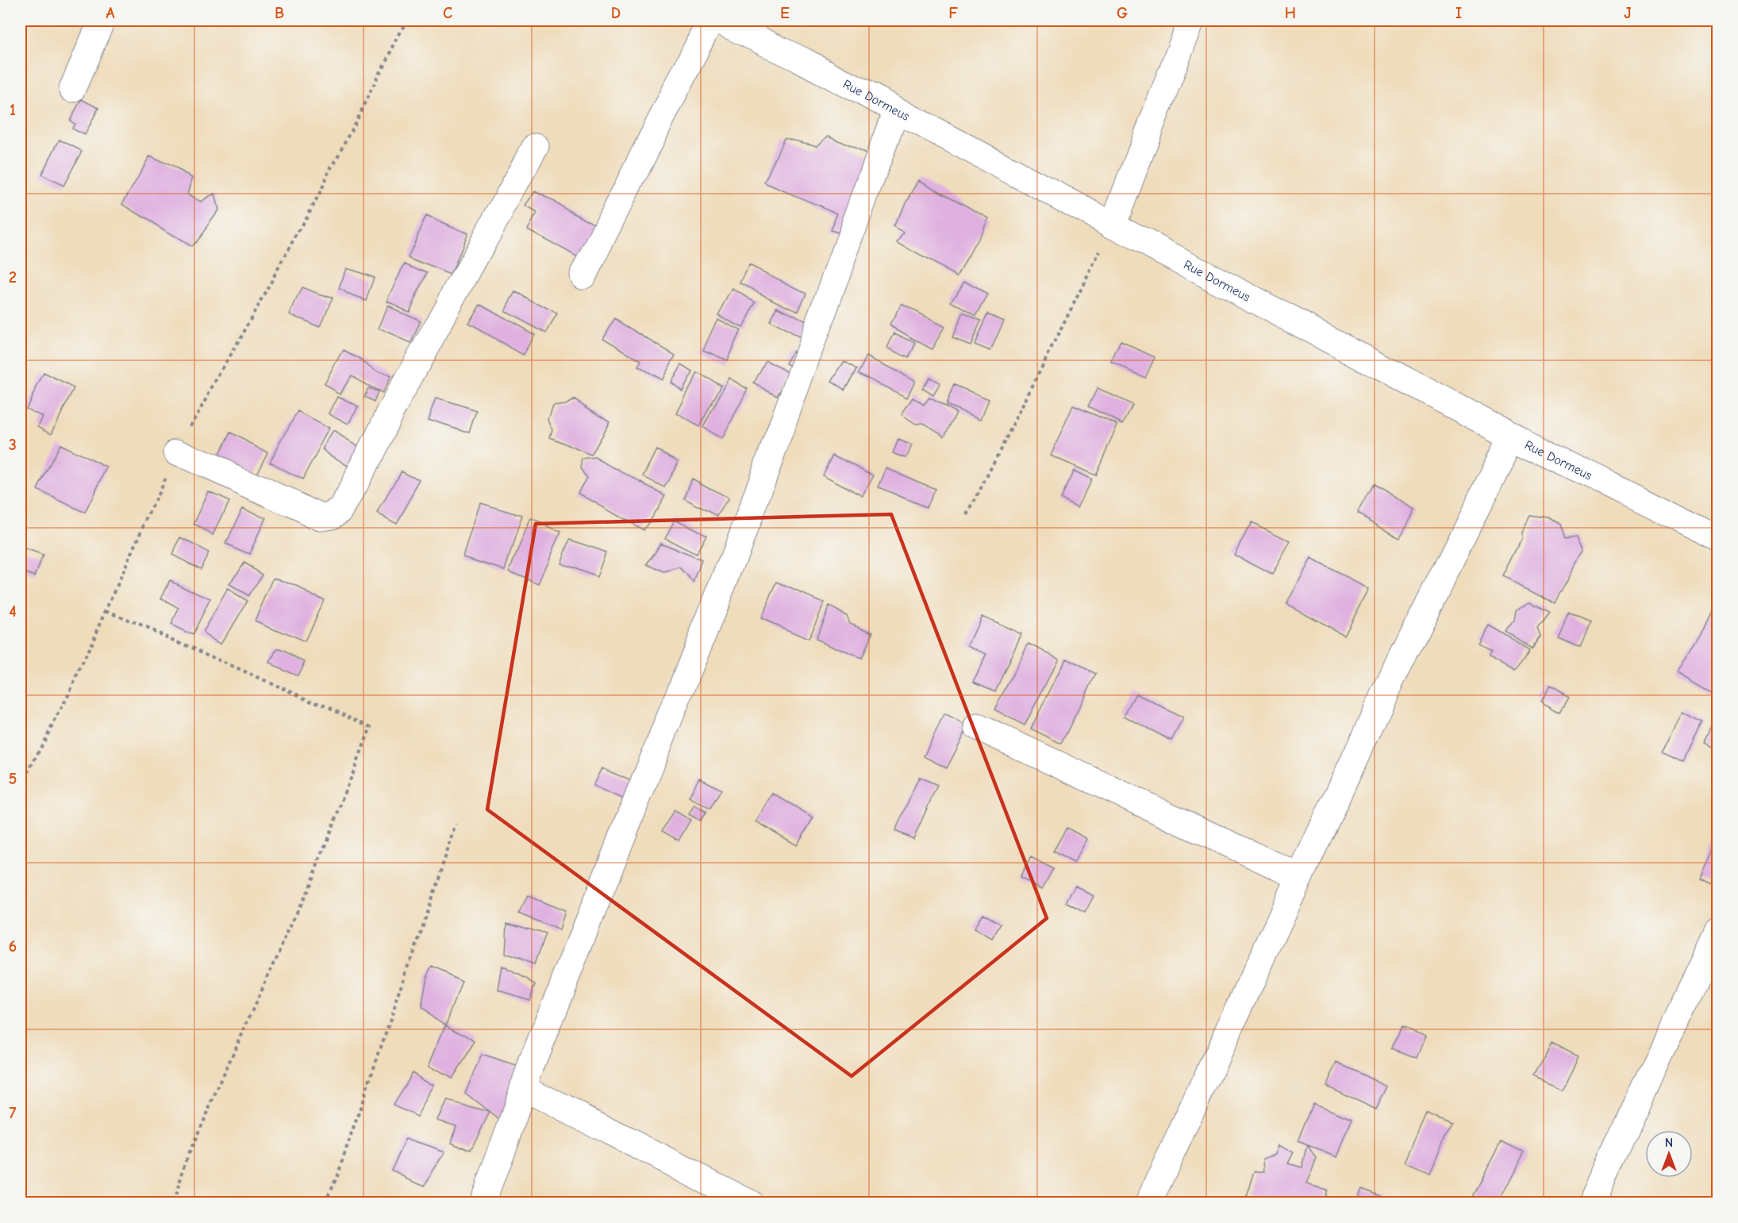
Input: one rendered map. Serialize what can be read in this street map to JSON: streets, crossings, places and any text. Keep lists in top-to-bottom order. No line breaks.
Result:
{"streets":{"street":["Rue Dormeus"]},"north":"top","grid":{"columns":["A","B","C","D","E","F","G","H","I","J"],"rows":["1","2","3","4","5","6","7"]}}
